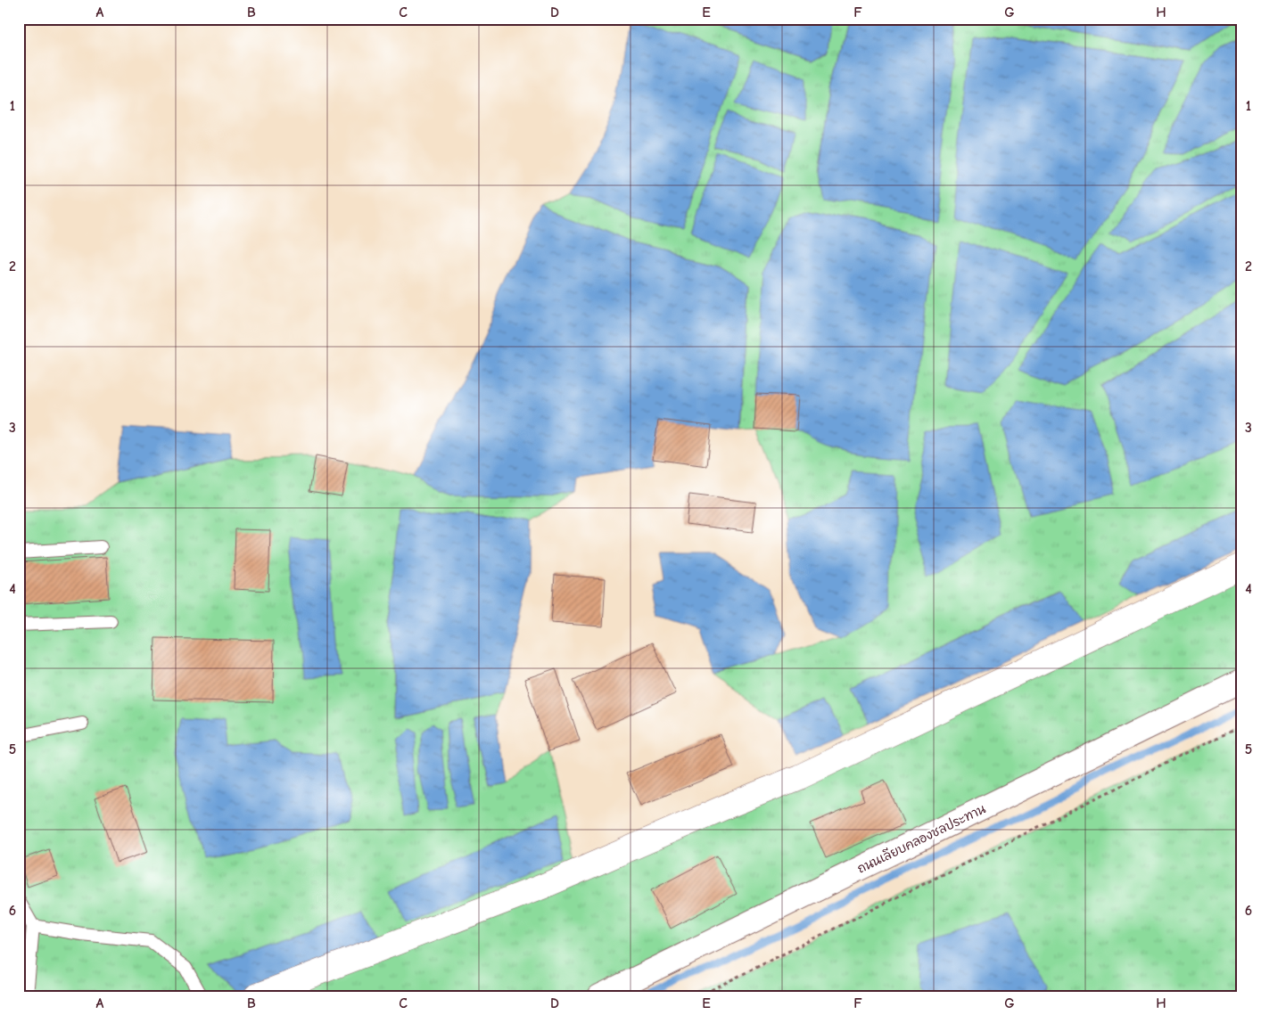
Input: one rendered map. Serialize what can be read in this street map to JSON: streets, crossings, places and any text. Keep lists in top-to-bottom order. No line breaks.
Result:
{"streets":{"street":["ถนนเลียบคลองชลประทาน"]},"grid":{"columns":["A","B","C","D","E","F","G","H"],"rows":["1","2","3","4","5","6"]}}
